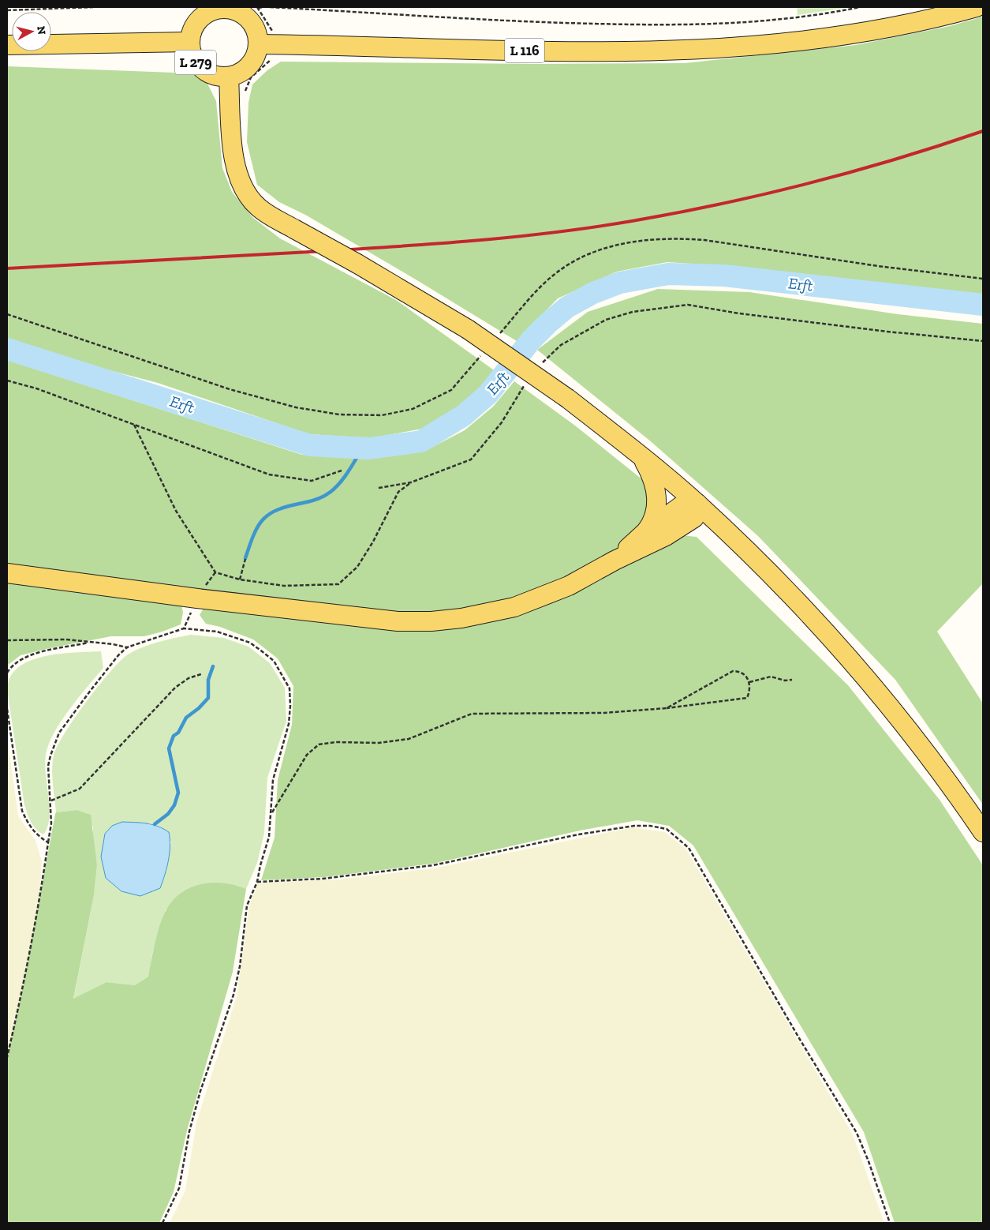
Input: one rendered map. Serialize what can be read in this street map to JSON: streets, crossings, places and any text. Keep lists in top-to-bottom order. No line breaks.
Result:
{"streets":{"main road":["L 116","L 279"]},"crossings":[["L 116","L 279"]],"water":["Erft"],"north":"right"}
